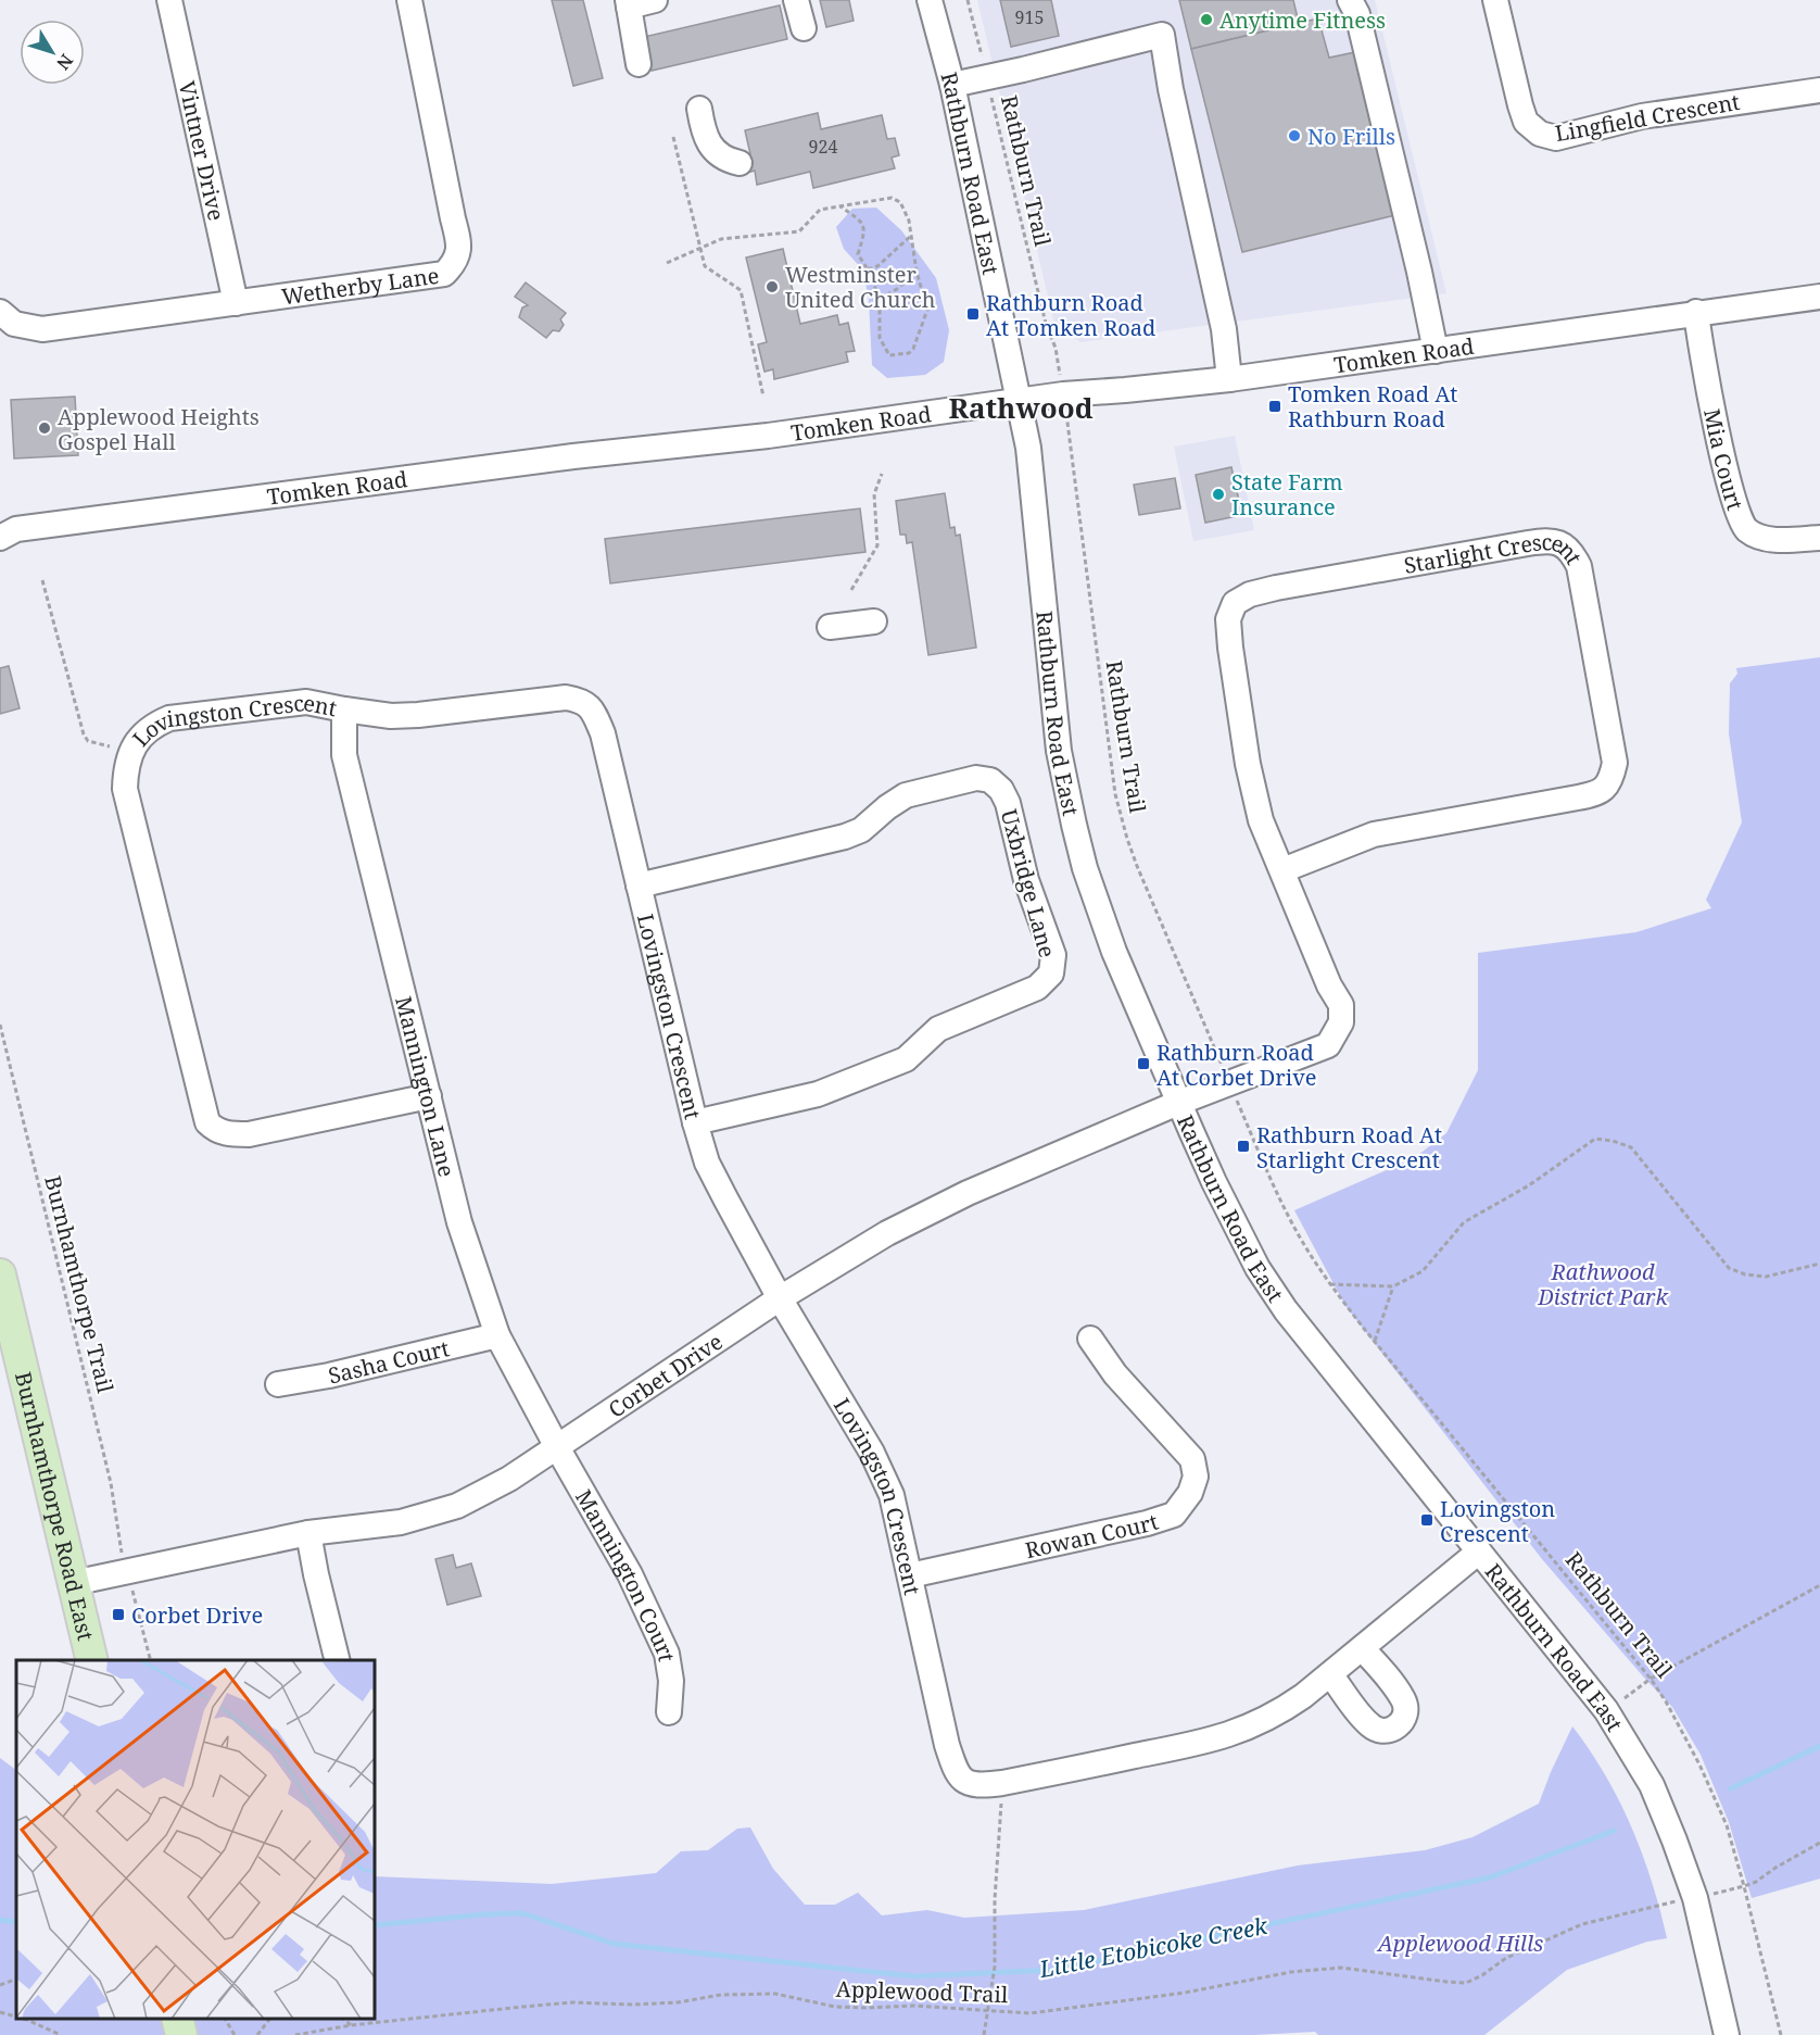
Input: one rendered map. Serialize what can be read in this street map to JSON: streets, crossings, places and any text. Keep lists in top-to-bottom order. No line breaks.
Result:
{"streets":{"main road":["Burnhamthorpe Road East"],"street":["Lingfield Crescent","Vintner Drive","Rathburn Road East","Wetherby Lane","Tomken Road","Mia Court","Starlight Crescent","Lovingston Crescent","Uxbridge Lane","Mannington Lane","Sasha Court","Corbet Drive","Rowan Court","Mannington Court"],"path":["Rathburn Trail","Burnhamthorpe Trail","Applewood Trail"]},"crossings":[["Vintner Drive","Wetherby Lane"],["Rathburn Trail","Starlight Crescent"],["Rathburn Trail","Corbet Drive"],["Rathburn Road East","Tomken Road"],["Rathburn Road East","Lovingston Crescent"],["Rathburn Road East","Corbet Drive"],["Tomken Road","Mia Court"],["Starlight Crescent","Corbet Drive"],["Lovingston Crescent","Uxbridge Lane"],["Lovingston Crescent","Mannington Lane"],["Lovingston Crescent","Corbet Drive"],["Lovingston Crescent","Rowan Court"],["Mannington Lane","Sasha Court"],["Mannington Lane","Corbet Drive"],["Mannington Lane","Mannington Court"],["Corbet Drive","Burnhamthorpe Road East"],["Corbet Drive","Mannington Court"]],"districts":["Rathwood"],"water":["Little Etobicoke Creek"],"parks":["Rathwood District Park","Applewood Hills"],"places":{"other":["Anytime Fitness","No Frills","Westminster United Church","Applewood Heights Gospel Hall","State Farm Insurance"],"transit":["Rathburn Road At Tomken Road","Tomken Road At Rathburn Road","Rathburn Road At Corbet Drive","Rathburn Road At Starlight Crescent","Lovingston Crescent","Corbet Drive"]},"house_numbers":["915","924"],"north":"bottom right"}
